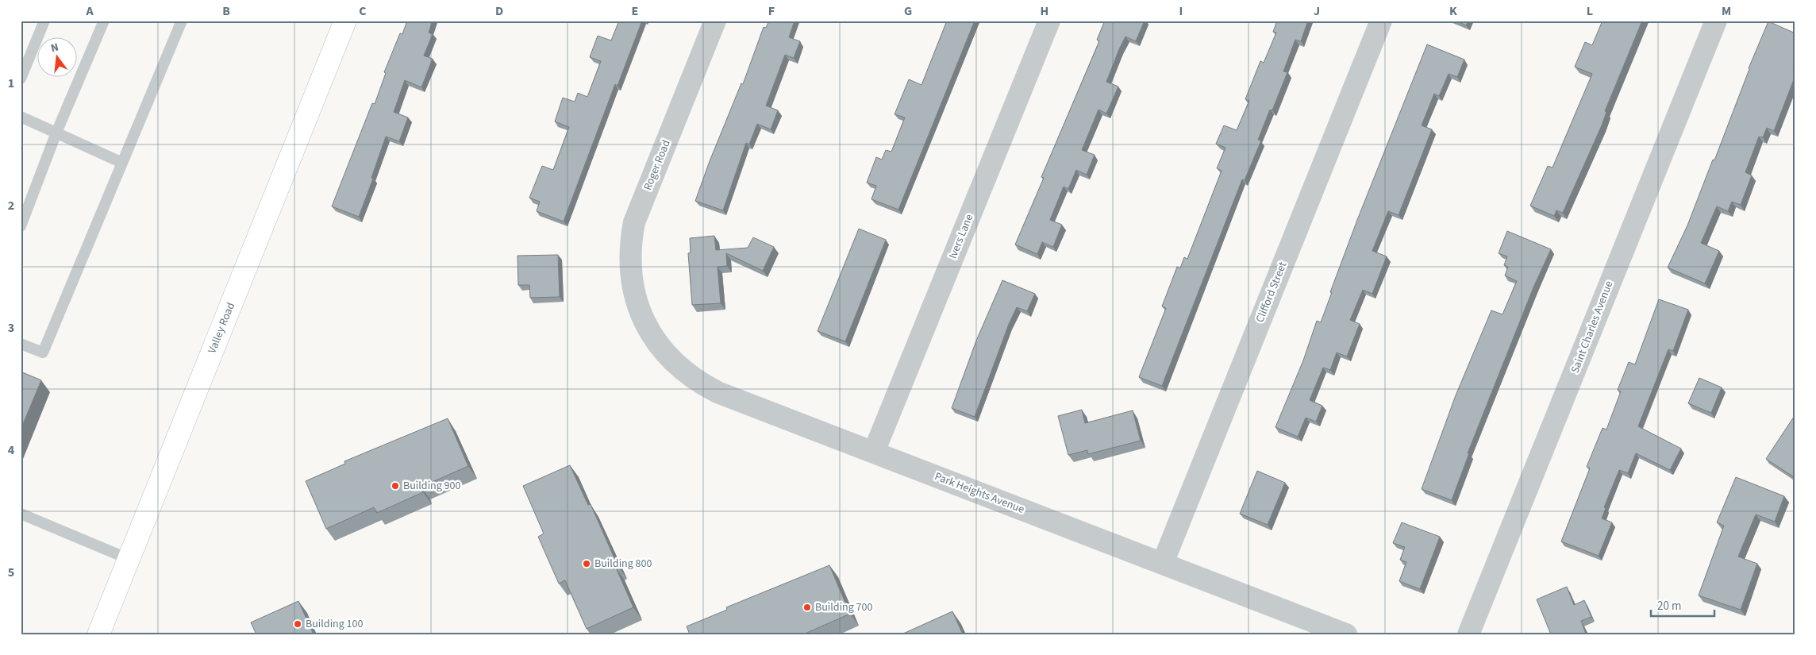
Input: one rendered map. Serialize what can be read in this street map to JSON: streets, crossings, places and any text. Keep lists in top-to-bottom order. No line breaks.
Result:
{"streets":{"street":["Roger Road","Ivers Lane","Clifford Street","Saint Charles Avenue","Valley Road","Park Heights Avenue"]},"crossings":[["Roger Road","Park Heights Avenue"],["Ivers Lane","Park Heights Avenue"],["Clifford Street","Park Heights Avenue"]],"places":["Building 900","Building 800","Building 700","Building 100"],"scale_bar":"20 m","north":"top","grid":{"columns":["A","B","C","D","E","F","G","H","I","J","K","L","M"],"rows":["1","2","3","4","5"]}}
